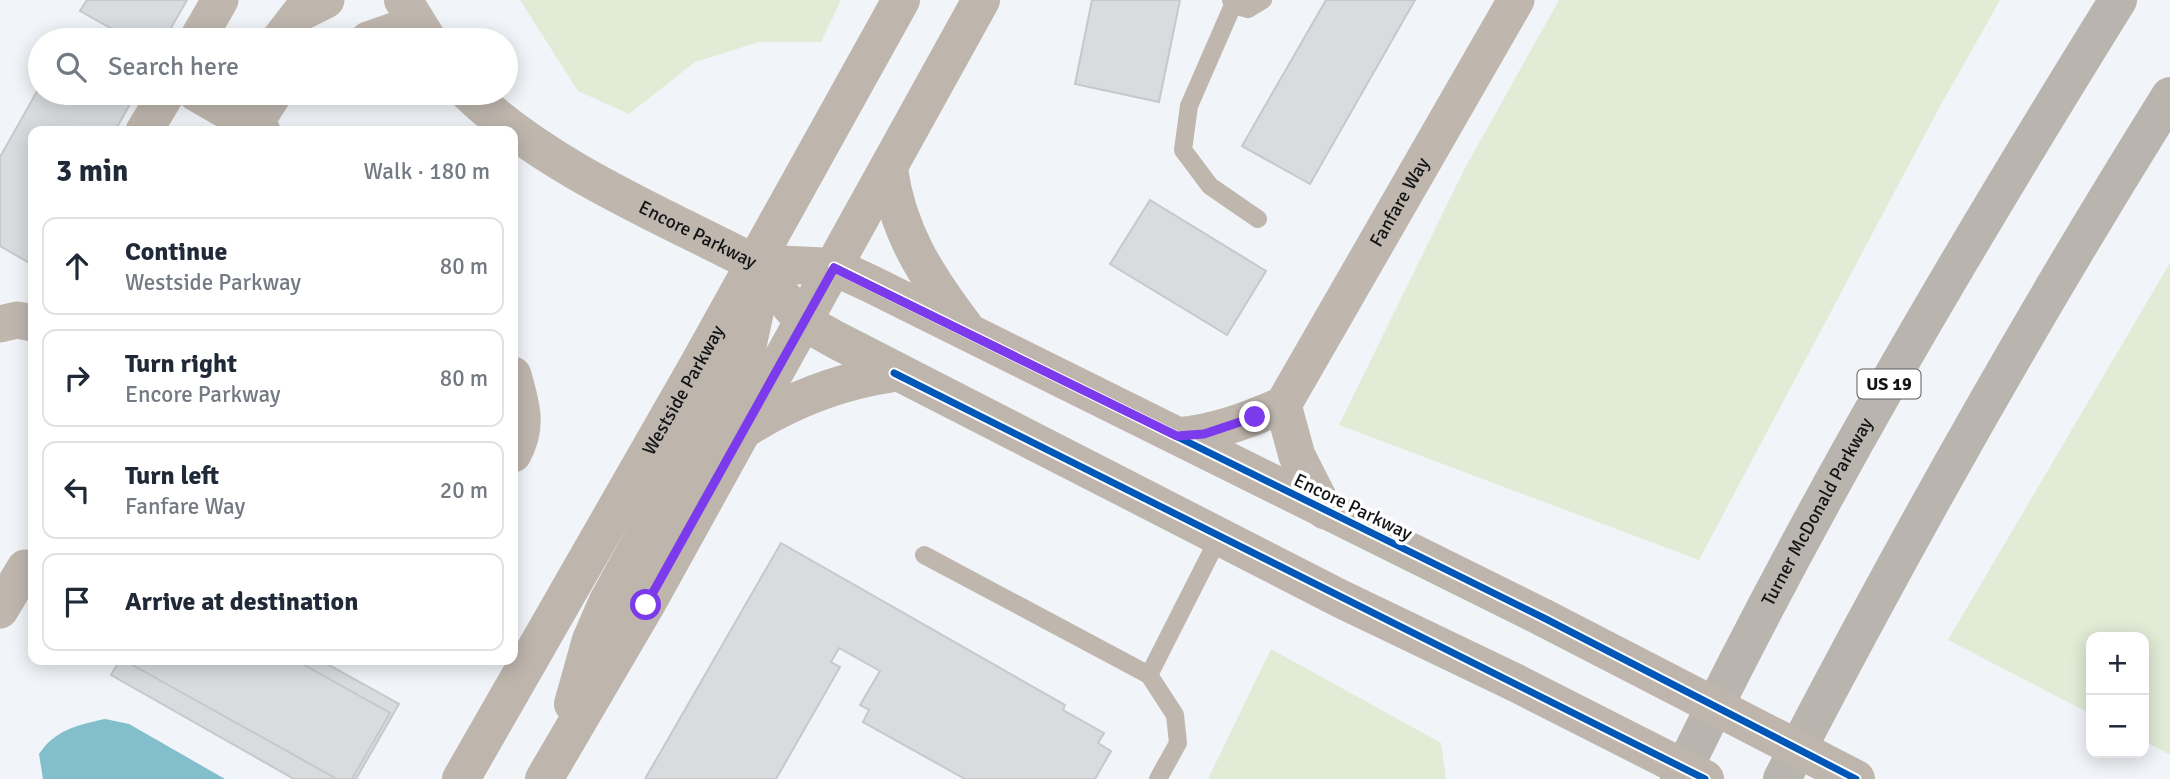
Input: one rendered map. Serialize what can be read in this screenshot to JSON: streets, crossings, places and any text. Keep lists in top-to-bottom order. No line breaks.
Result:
{"streets":{"highway":["US 19","Turner McDonald Parkway"],"main road":["Encore Parkway","Westside Parkway"],"street":["Fanfare Way"]},"crossings":[["Encore Parkway","Westside Parkway"]],"page":{"search":"Search here","heading":["3 min","Walk · 180 m"],"list":[["Continue","Westside Parkway","80 m"],["Turn right","Encore Parkway","80 m"],["Turn left","Fanfare Way","20 m"],"Arrive at destination"],"map_buttons":["+","−"]}}
